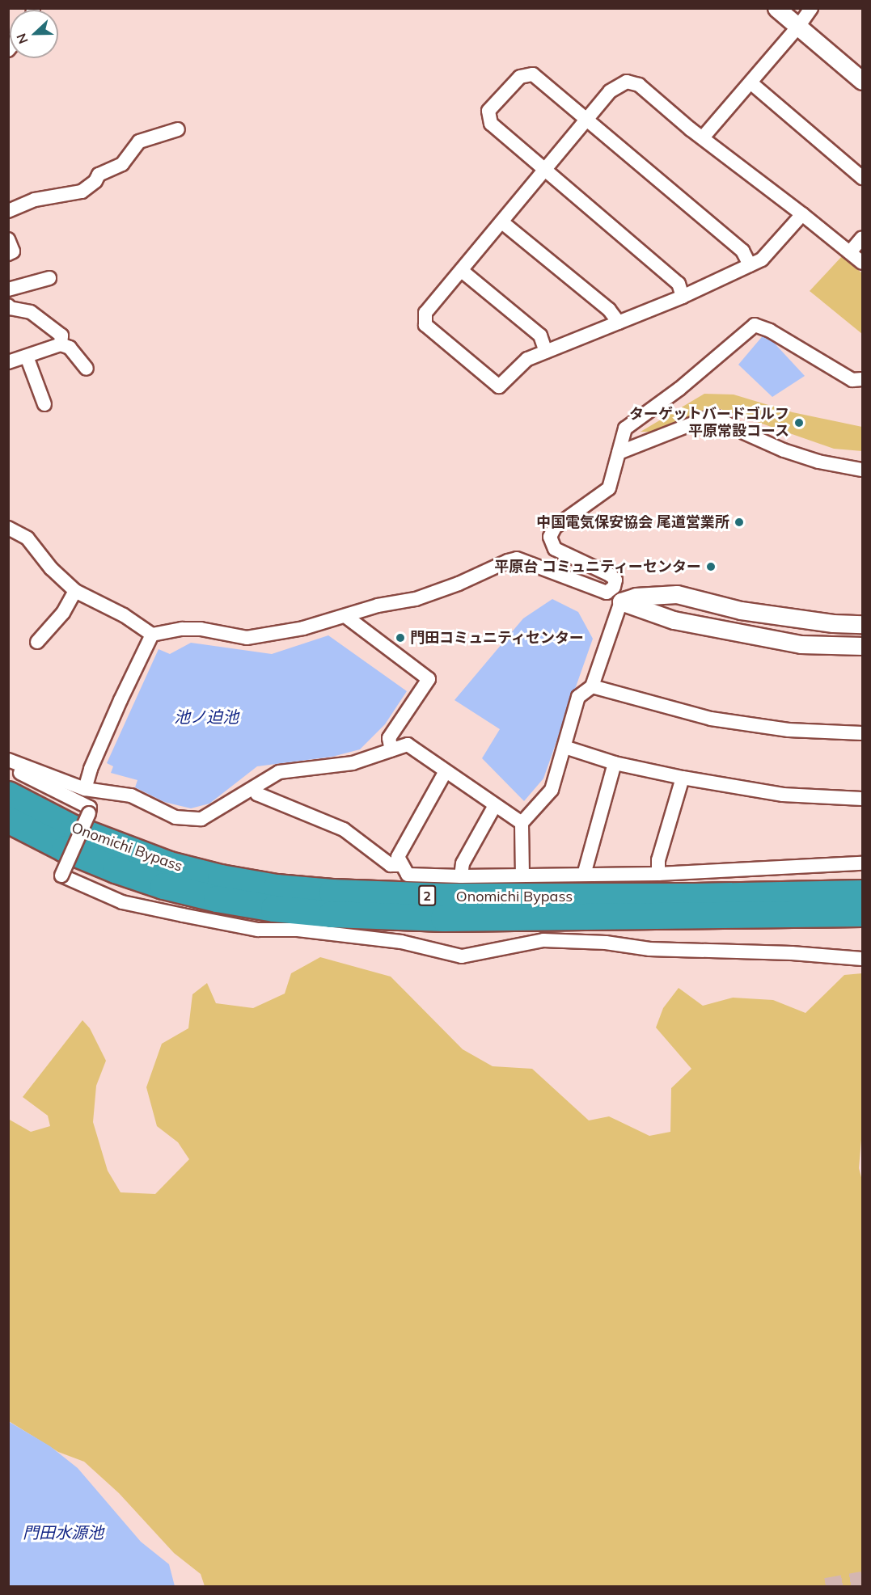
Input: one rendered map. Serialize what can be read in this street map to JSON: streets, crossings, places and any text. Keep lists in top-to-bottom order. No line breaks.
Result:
{"streets":{"highway":["Onomichi Bypass","2"]},"water":["池ノ迫池","門田水源池"],"places":["ターゲットバードゴルフ 平原常設コース","中国電気保安協会 尾道営業所","平原台 コミュニティーセンター","門田コミュニティセンター"],"north":"left"}
